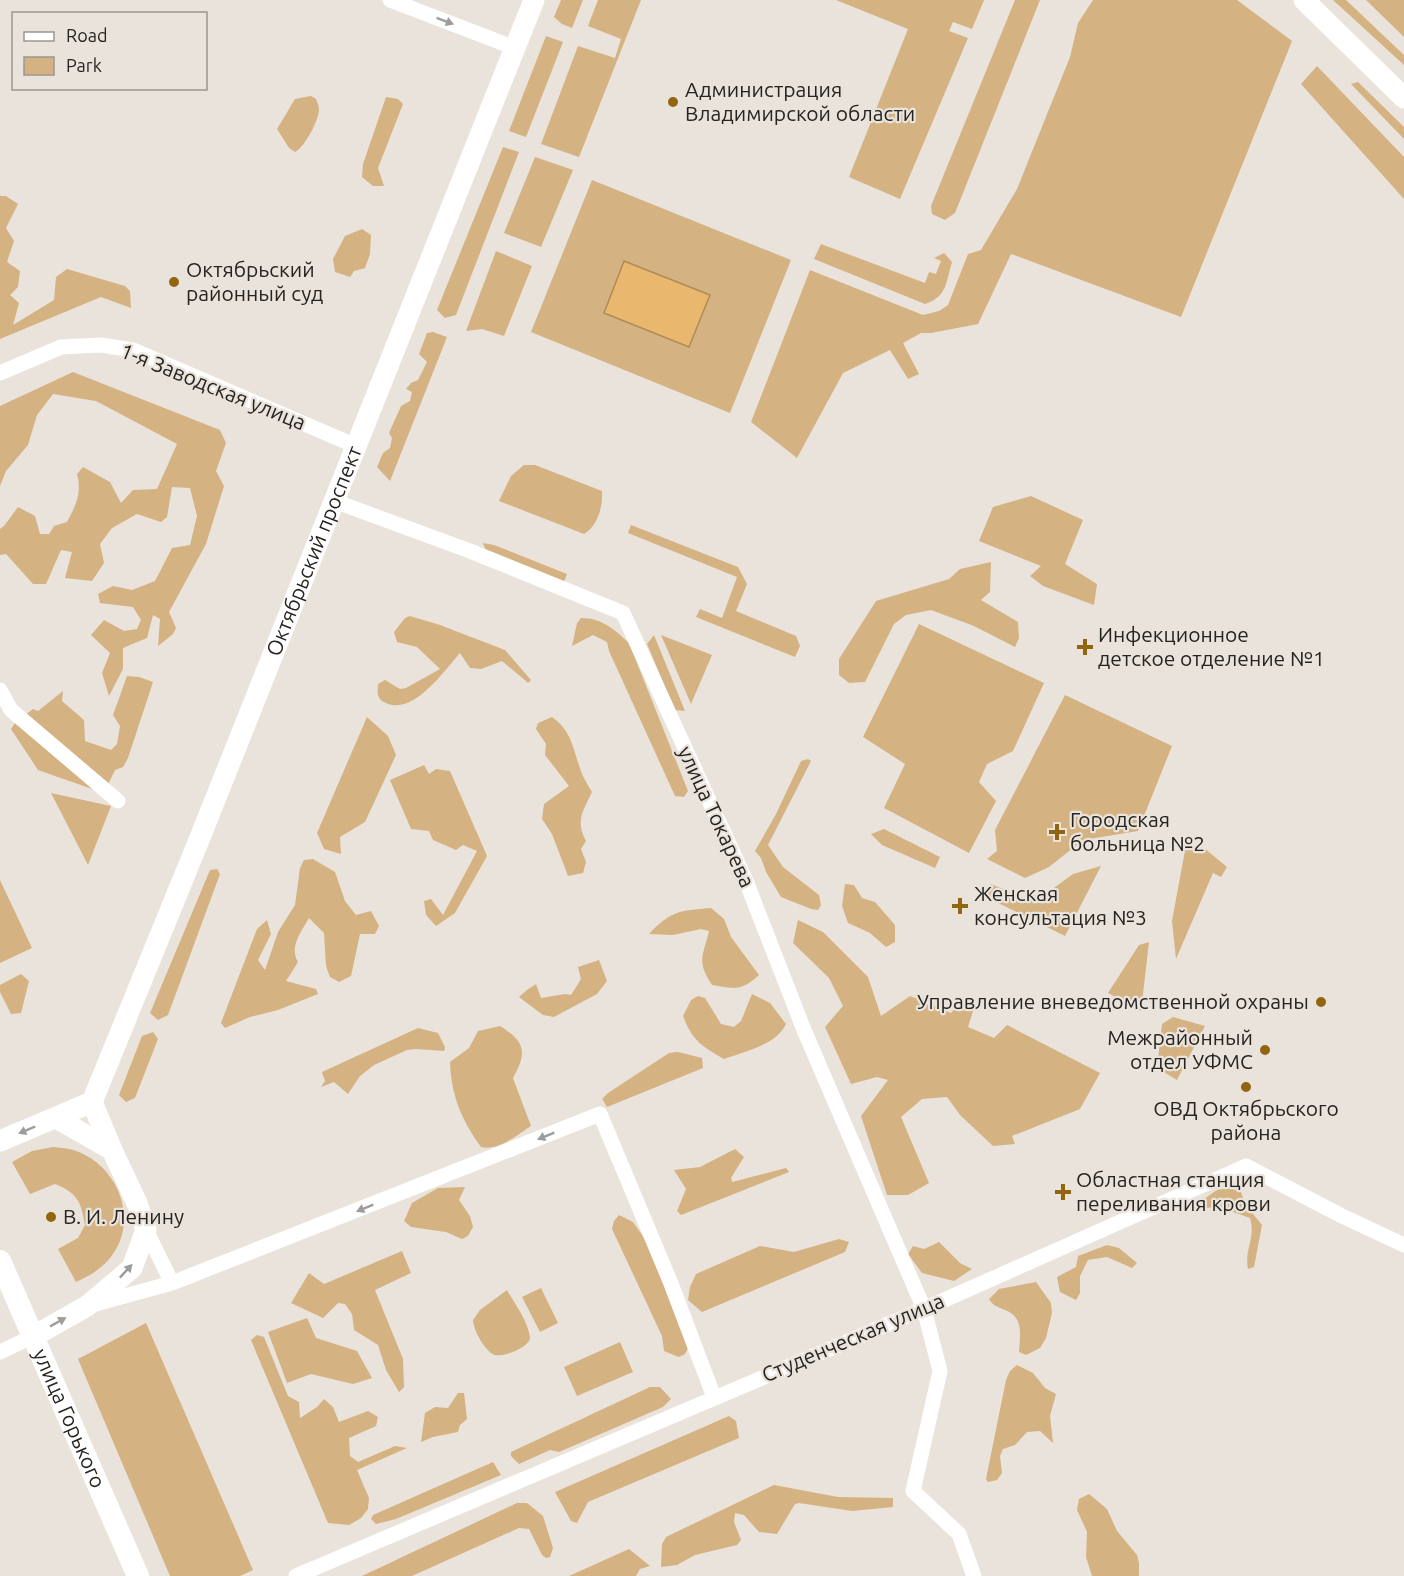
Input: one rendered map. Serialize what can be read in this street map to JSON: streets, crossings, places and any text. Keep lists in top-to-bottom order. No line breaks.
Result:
{"streets":{"main road":["Октябрьский проспект","улица Горького"],"street":["1-я Заводская улица","улица Токарева","Студенческая улица"]},"crossings":[["1-я Заводская улица","Октябрьский проспект"],["Октябрьский проспект","улица Токарева"],["улица Токарева","Студенческая улица"]],"places":{"other":["Администрация Владимирской области","Октябрьский районный суд","Управление вневедомственной охраны","Межрайонный отдел УФМС","ОВД Октябрьского района","В. И. Ленину"],"health":["Инфекционное детское отделение №1","Городская больница №2","Женская консультация №3","Областная станция переливания крови"]},"legend":["Road","Park"]}
